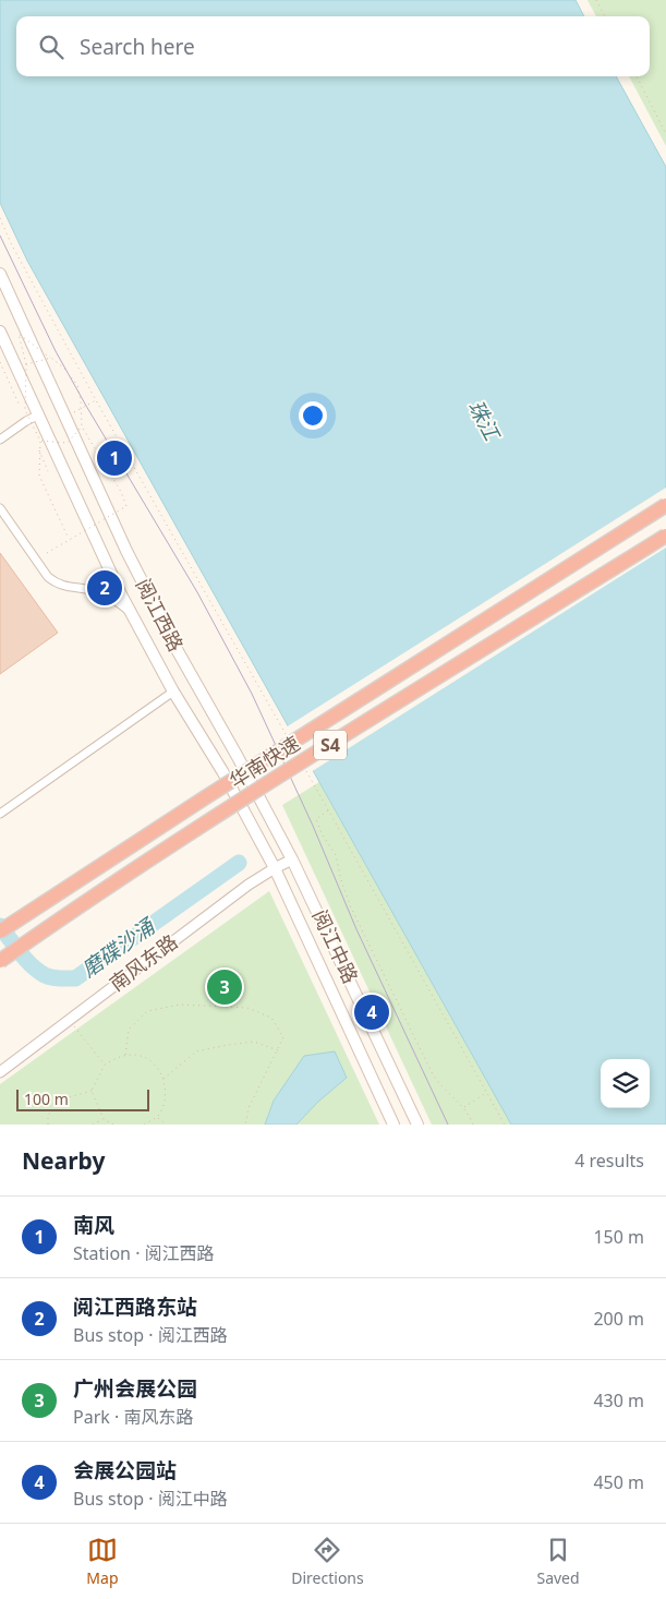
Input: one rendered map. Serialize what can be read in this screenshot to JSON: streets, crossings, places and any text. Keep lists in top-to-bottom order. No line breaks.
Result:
{"streets":{"highway":["S4","华南快速"],"main road":["阅江西路","阅江中路"],"street":["南风东路"]},"crossings":[["阅江西路","阅江中路"],["阅江西路","南风东路"],["阅江中路","南风东路"]],"water":["珠江","磨碟沙涌"],"scale_bar":"100 m","page":{"search":"Search here","pins":["1","2","3","4"],"scale":"100 m","heading":["Nearby","4 results"],"list":[{"mark":"1","name":"南风","note":"Station · 阅江西路","value":"150 m"},{"mark":"2","name":"阅江西路东站","note":"Bus stop · 阅江西路","value":"200 m"},{"mark":"3","name":"广州会展公园","note":"Park · 南风东路","value":"430 m"},{"mark":"4","name":"会展公园站","note":"Bus stop · 阅江中路","value":"450 m"}],"nav":["Map","Directions","Saved"]}}
